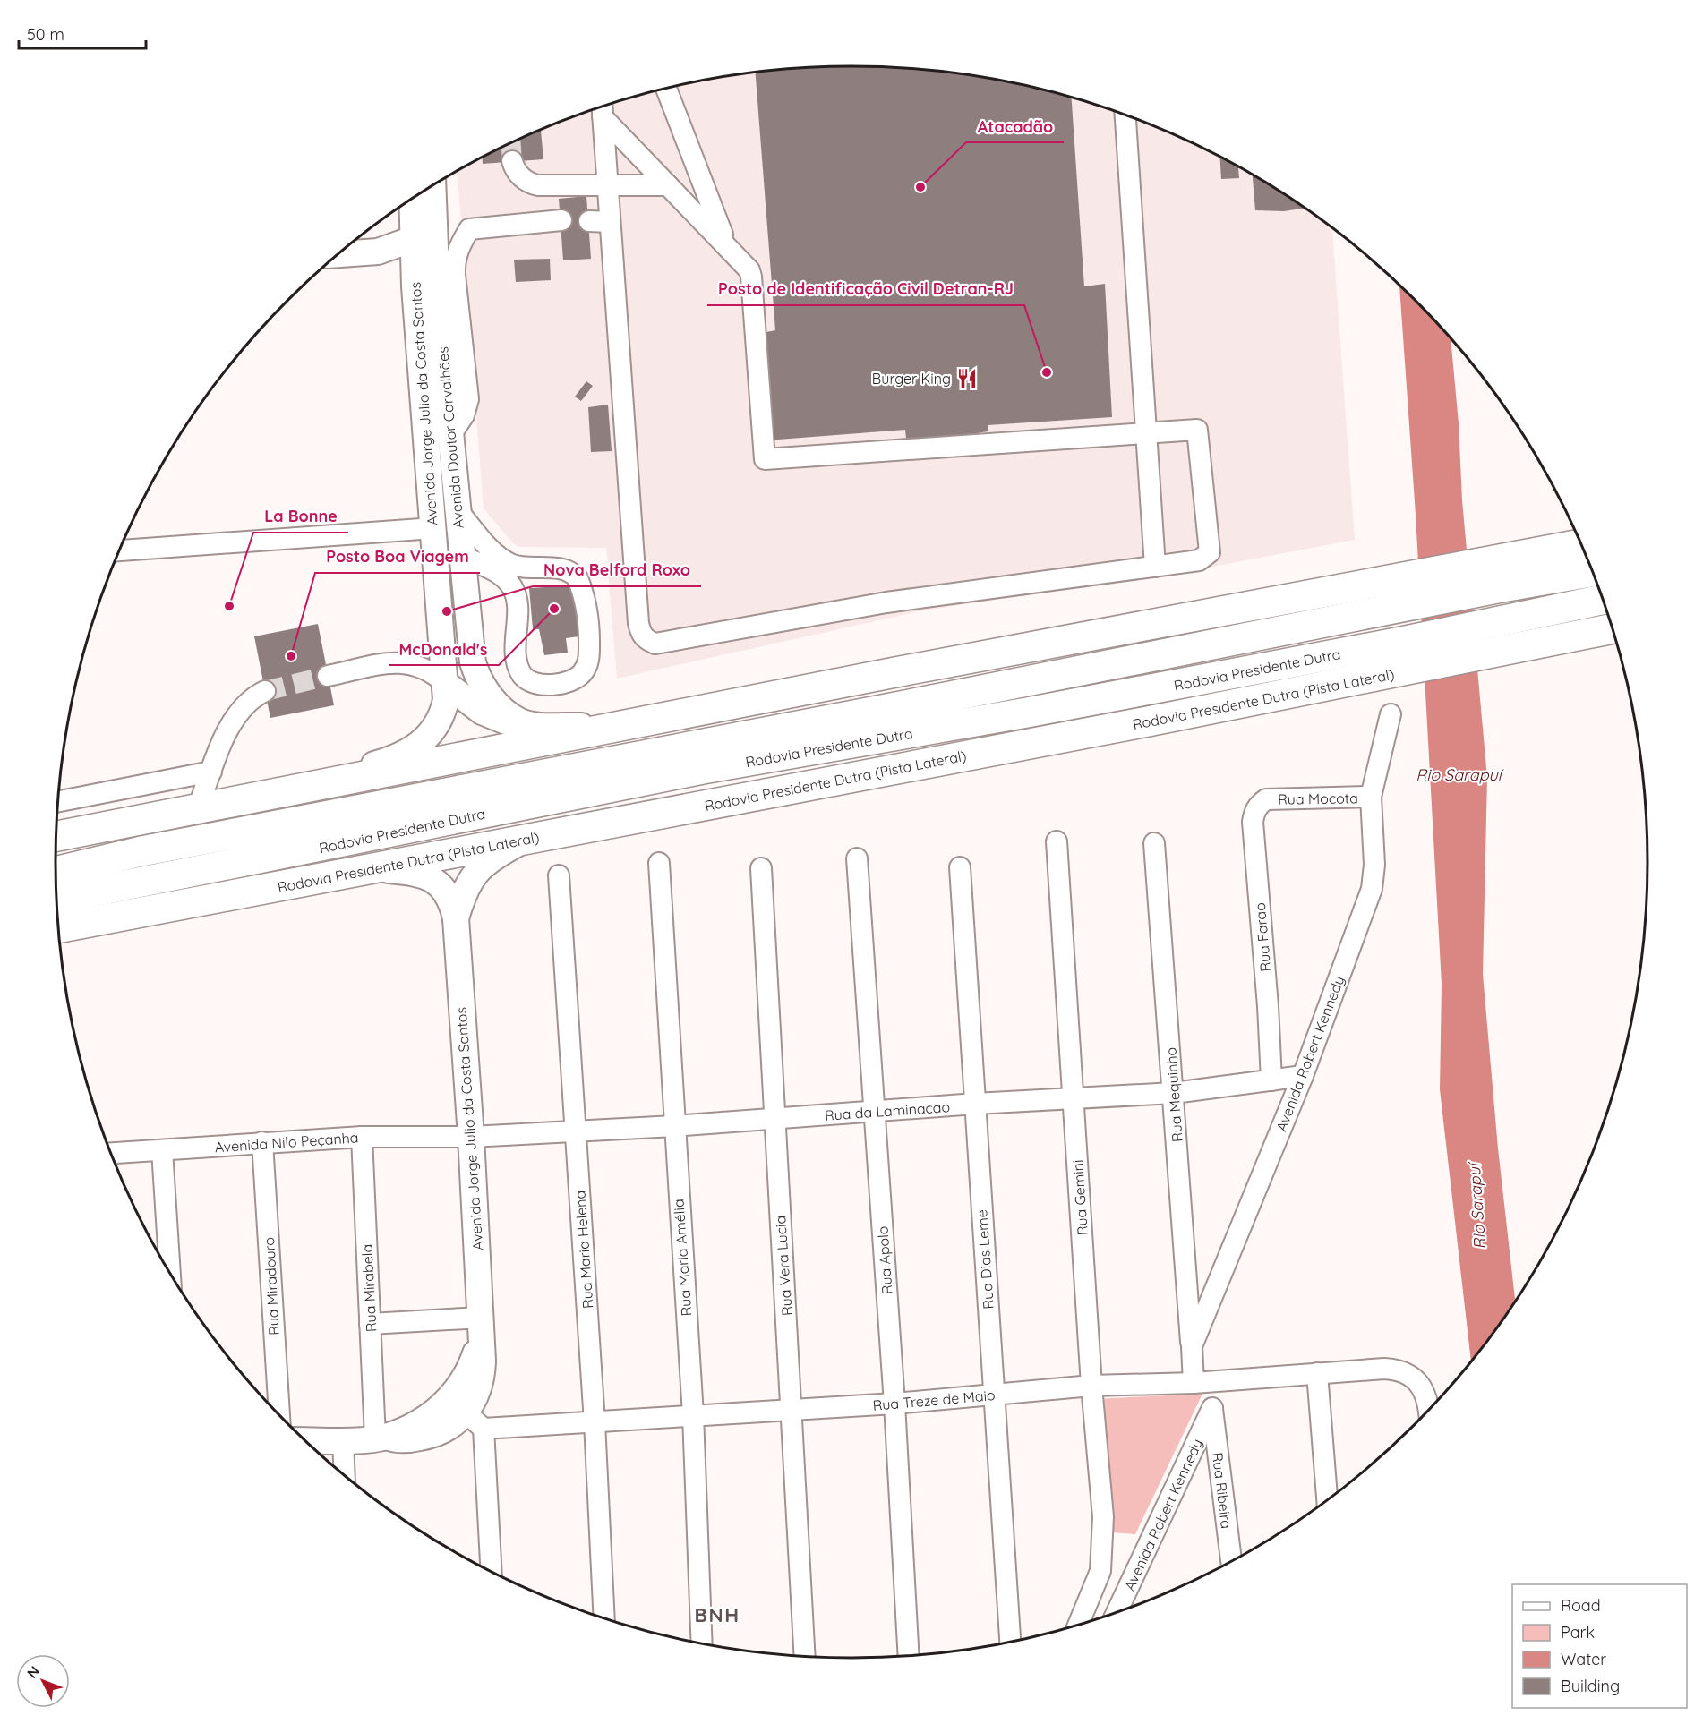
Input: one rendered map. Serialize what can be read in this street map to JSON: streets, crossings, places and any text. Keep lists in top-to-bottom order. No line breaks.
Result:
{"streets":{"highway":["Rodovia Presidente Dutra","Rodovia Presidente Dutra (Pista Lateral)"],"main road":["Avenida Jorge Julio da Costa Santos","Avenida Doutor Carvalhães"],"street":["Rua Mocota","Rua Farao","Avenida Robert Kennedy","Rua Mequinho","Rua da Laminacao","Avenida Nilo Peçanha","Rua Gemini","Rua Maria Helena","Rua Maria Amélia","Rua Dias Leme","Rua Apolo","Rua Vera Lucia","Rua Miradouro","Rua Mirabela","Rua Treze de Maio","Rua Ribeira"]},"crossings":[["Avenida Jorge Julio da Costa Santos","Avenida Doutor Carvalhães"],["Avenida Jorge Julio da Costa Santos","Rua da Laminacao"],["Avenida Jorge Julio da Costa Santos","Avenida Nilo Peçanha"],["Rua Mocota","Rua Farao"],["Rua Mocota","Avenida Robert Kennedy"],["Rua Farao","Rua da Laminacao"],["Avenida Robert Kennedy","Rua Mequinho"],["Avenida Robert Kennedy","Rua da Laminacao"],["Avenida Robert Kennedy","Rua Treze de Maio"],["Avenida Robert Kennedy","Rua Ribeira"],["Rua Mequinho","Rua da Laminacao"],["Rua da Laminacao","Avenida Nilo Peçanha"],["Rua da Laminacao","Rua Gemini"],["Rua da Laminacao","Rua Maria Helena"],["Rua da Laminacao","Rua Maria Amélia"],["Rua da Laminacao","Rua Dias Leme"],["Rua da Laminacao","Rua Apolo"],["Rua da Laminacao","Rua Vera Lucia"],["Avenida Nilo Peçanha","Rua Miradouro"],["Avenida Nilo Peçanha","Rua Mirabela"],["Rua Gemini","Rua Treze de Maio"],["Rua Maria Helena","Rua Treze de Maio"],["Rua Maria Amélia","Rua Treze de Maio"],["Rua Dias Leme","Rua Treze de Maio"],["Rua Apolo","Rua Treze de Maio"],["Rua Vera Lucia","Rua Treze de Maio"],["Rua Treze de Maio","Rua Ribeira"]],"districts":["BNH"],"water":["Rio Sarapuí"],"places":{"other":["Atacadão","Posto de Identificação Civil Detran-RJ","La Bonne","McDonald's","Nova Belford Roxo","Posto Boa Viagem"],"restaurant":["Burger King"]},"legend":["Road","Park","Water","Building"],"scale_bar":"50 m","north":"top left"}
